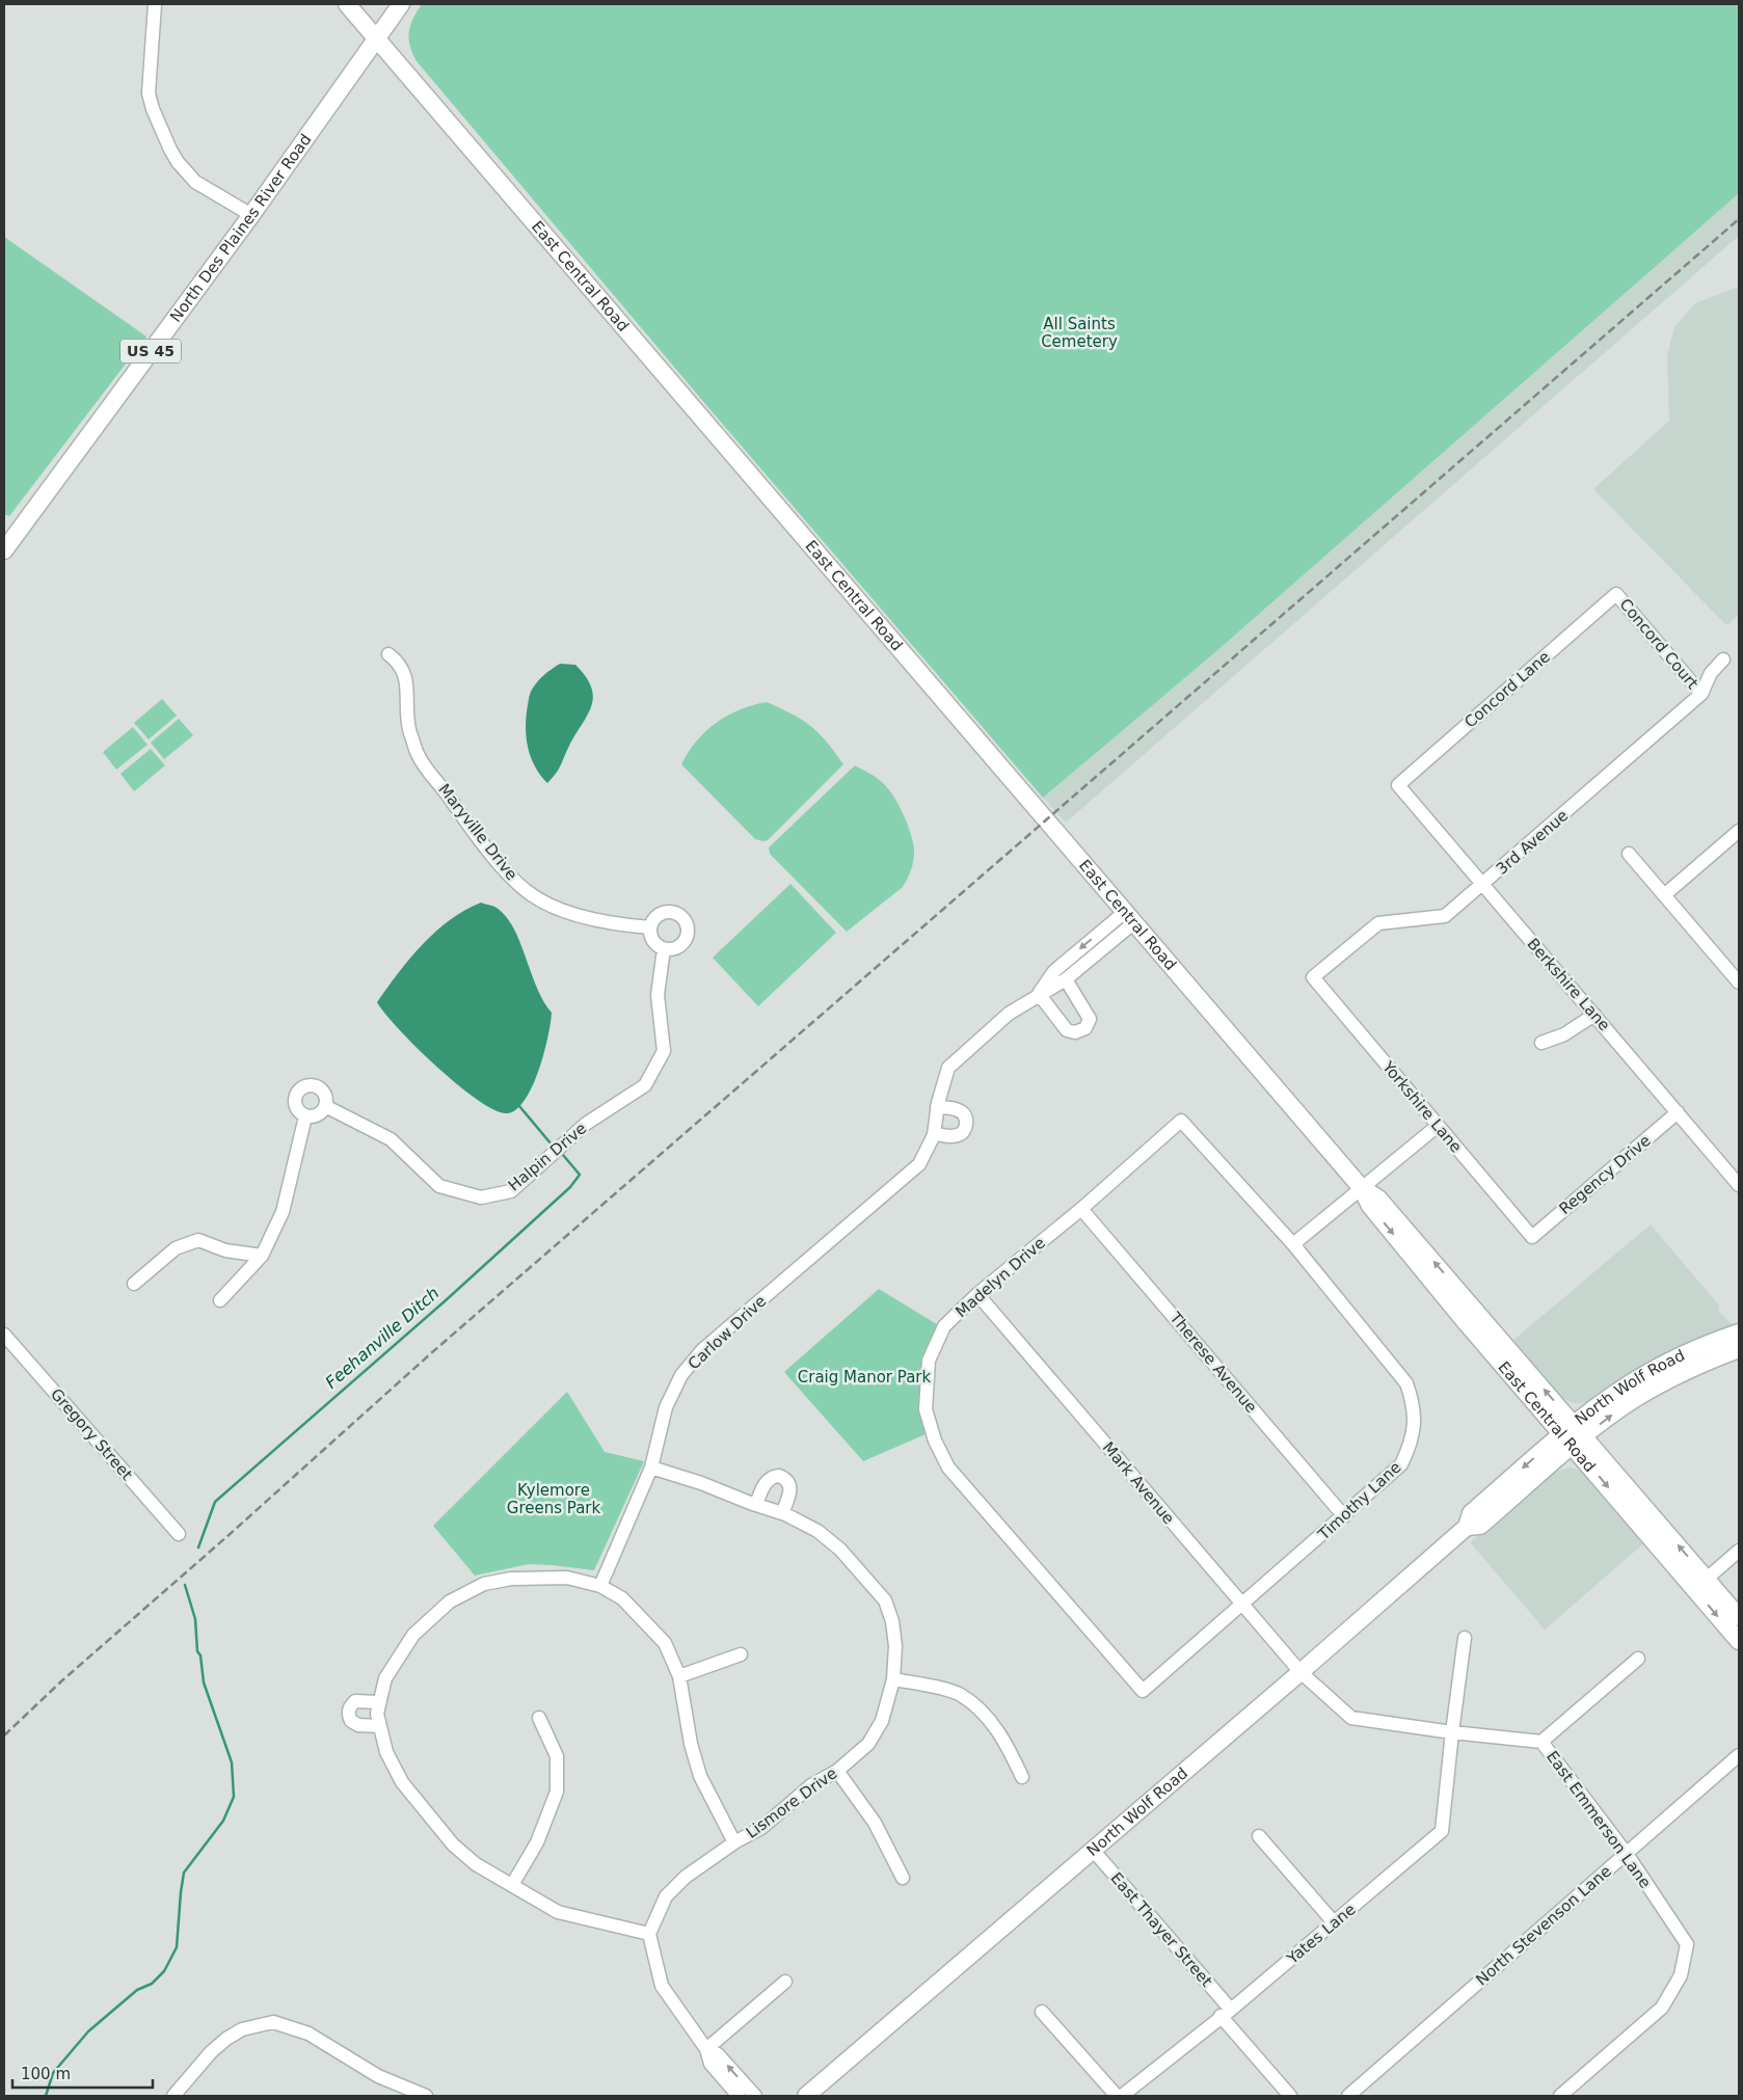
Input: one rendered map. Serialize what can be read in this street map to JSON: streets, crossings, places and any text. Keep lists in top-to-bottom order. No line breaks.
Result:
{"streets":{"main road":["North Des Plaines River Road","East Central Road","US 45","North Wolf Road"],"street":["Concord Court","Concord Lane","Maryville Drive","3rd Avenue","Berkshire Lane","Yorkshire Lane","Halpin Drive","Regency Drive","Madelyn Drive","Carlow Drive","Therese Avenue","Gregory Street","Mark Avenue","Timothy Lane","Lismore Drive","East Emmerson Lane","North Stevenson Lane","East Thayer Street","Yates Lane"]},"crossings":[["North Des Plaines River Road","East Central Road"],["East Central Road","Carlow Drive"],["East Central Road","North Wolf Road"],["Concord Court","Concord Lane"],["Concord Court","3rd Avenue"],["Concord Lane","Berkshire Lane"],["Maryville Drive","Halpin Drive"],["3rd Avenue","Berkshire Lane"],["3rd Avenue","Yorkshire Lane"],["Berkshire Lane","Regency Drive"],["Yorkshire Lane","Regency Drive"],["Madelyn Drive","Therese Avenue"],["Madelyn Drive","Mark Avenue"],["Madelyn Drive","Timothy Lane"],["Carlow Drive","Lismore Drive"],["Therese Avenue","Timothy Lane"],["North Wolf Road","Mark Avenue"],["North Wolf Road","East Emmerson Lane"],["North Wolf Road","East Thayer Street"],["Mark Avenue","Timothy Lane"],["Mark Avenue","East Emmerson Lane"],["East Emmerson Lane","North Stevenson Lane"],["East Emmerson Lane","Yates Lane"],["East Thayer Street","Yates Lane"]],"water":["Feehanville Ditch"],"parks":["All Saints Cemetery","Craig Manor Park","Kylemore Greens Park"],"scale_bar":"100 m"}
